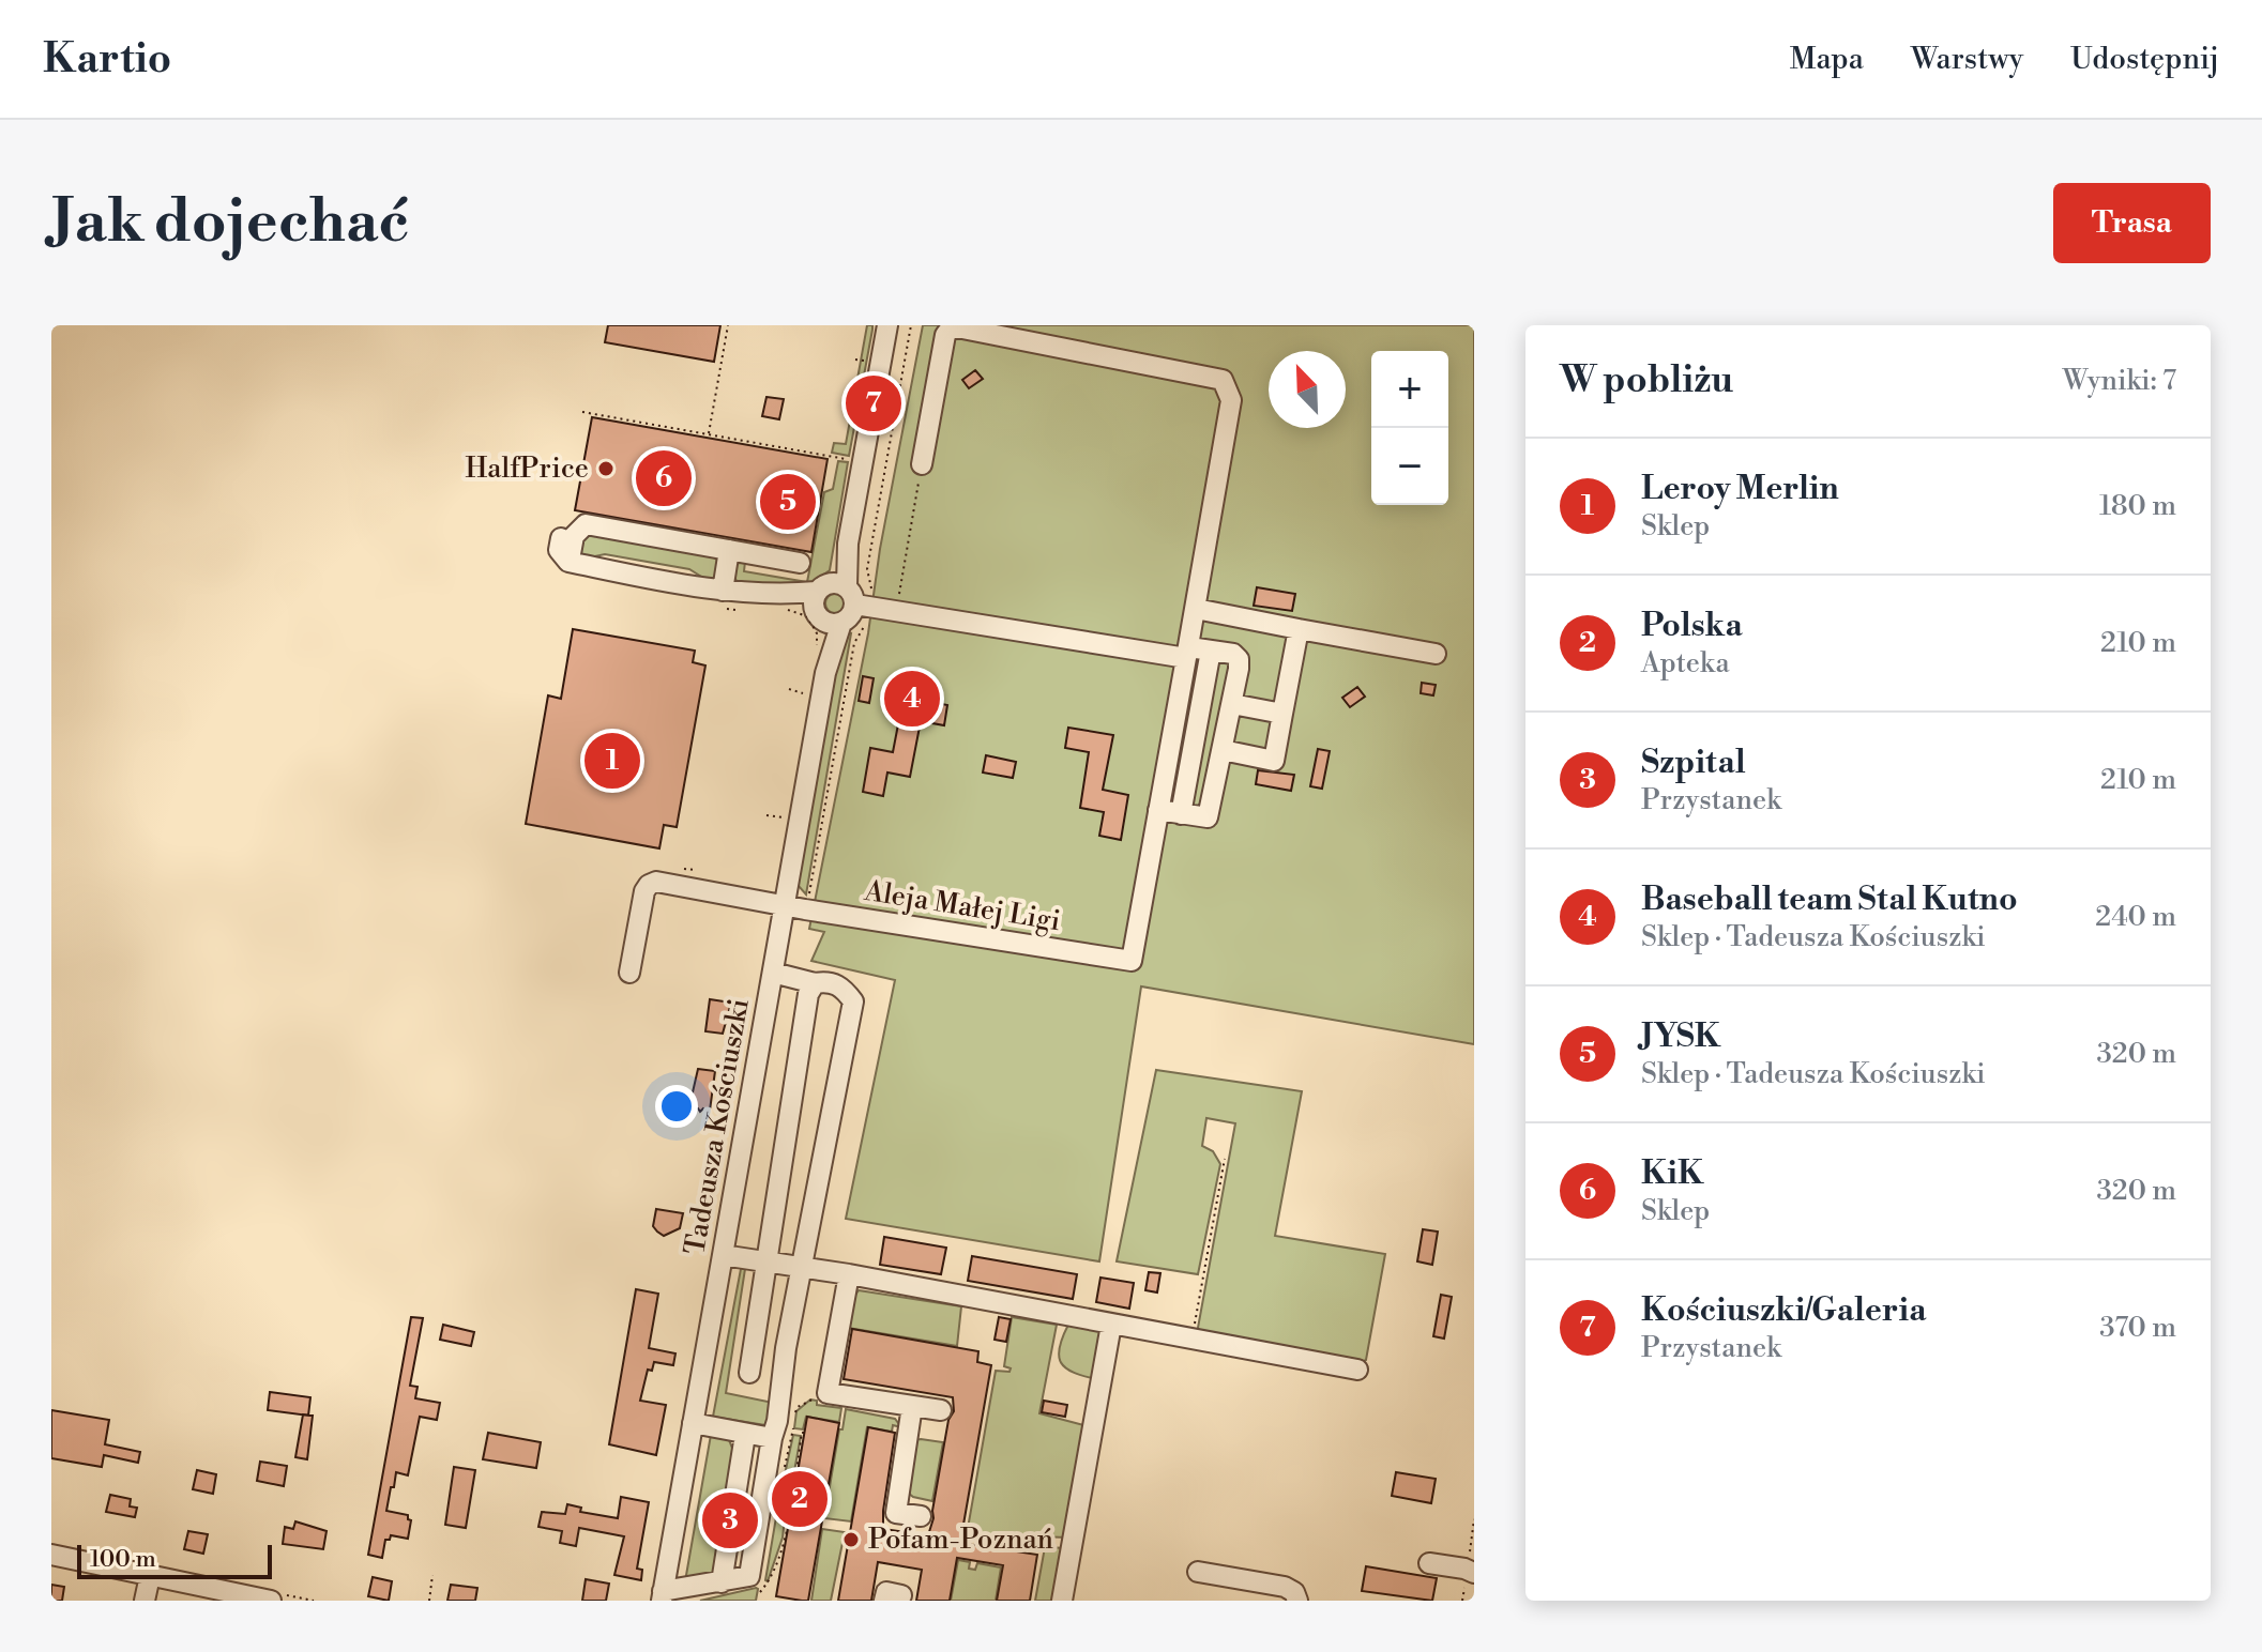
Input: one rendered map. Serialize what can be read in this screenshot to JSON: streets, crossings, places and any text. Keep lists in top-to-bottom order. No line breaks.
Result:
{"streets":{"street":["Aleja Małej Ligi","Tadeusza Kościuszki"]},"crossings":[["Aleja Małej Ligi","Tadeusza Kościuszki"]],"places":["HalfPrice","Pofam-Poznań"],"scale_bar":"100 m","north":"top left","page":{"header":"Kartio","nav":["Mapa","Warstwy","Udostępnij"],"buttons":"Trasa","title":"Jak dojechać","heading":["W pobliżu","Wyniki: 7"],"map_buttons":["+","−"],"pins":["7","6","5","4","1","2","3"],"list":[{"mark":"1","name":"Leroy Merlin","note":"Sklep","value":"180 m"},{"mark":"2","name":"Polska","note":"Apteka","value":"210 m"},{"mark":"3","name":"Szpital","note":"Przystanek","value":"210 m"},{"mark":"4","name":"Baseball team Stal Kutno","note":"Sklep · Tadeusza Kościuszki","value":"240 m"},{"mark":"5","name":"JYSK","note":"Sklep · Tadeusza Kościuszki","value":"320 m"},{"mark":"6","name":"KiK","note":"Sklep","value":"320 m"},{"mark":"7","name":"Kościuszki/Galeria","note":"Przystanek","value":"370 m"}],"scale":"100 m"}}
